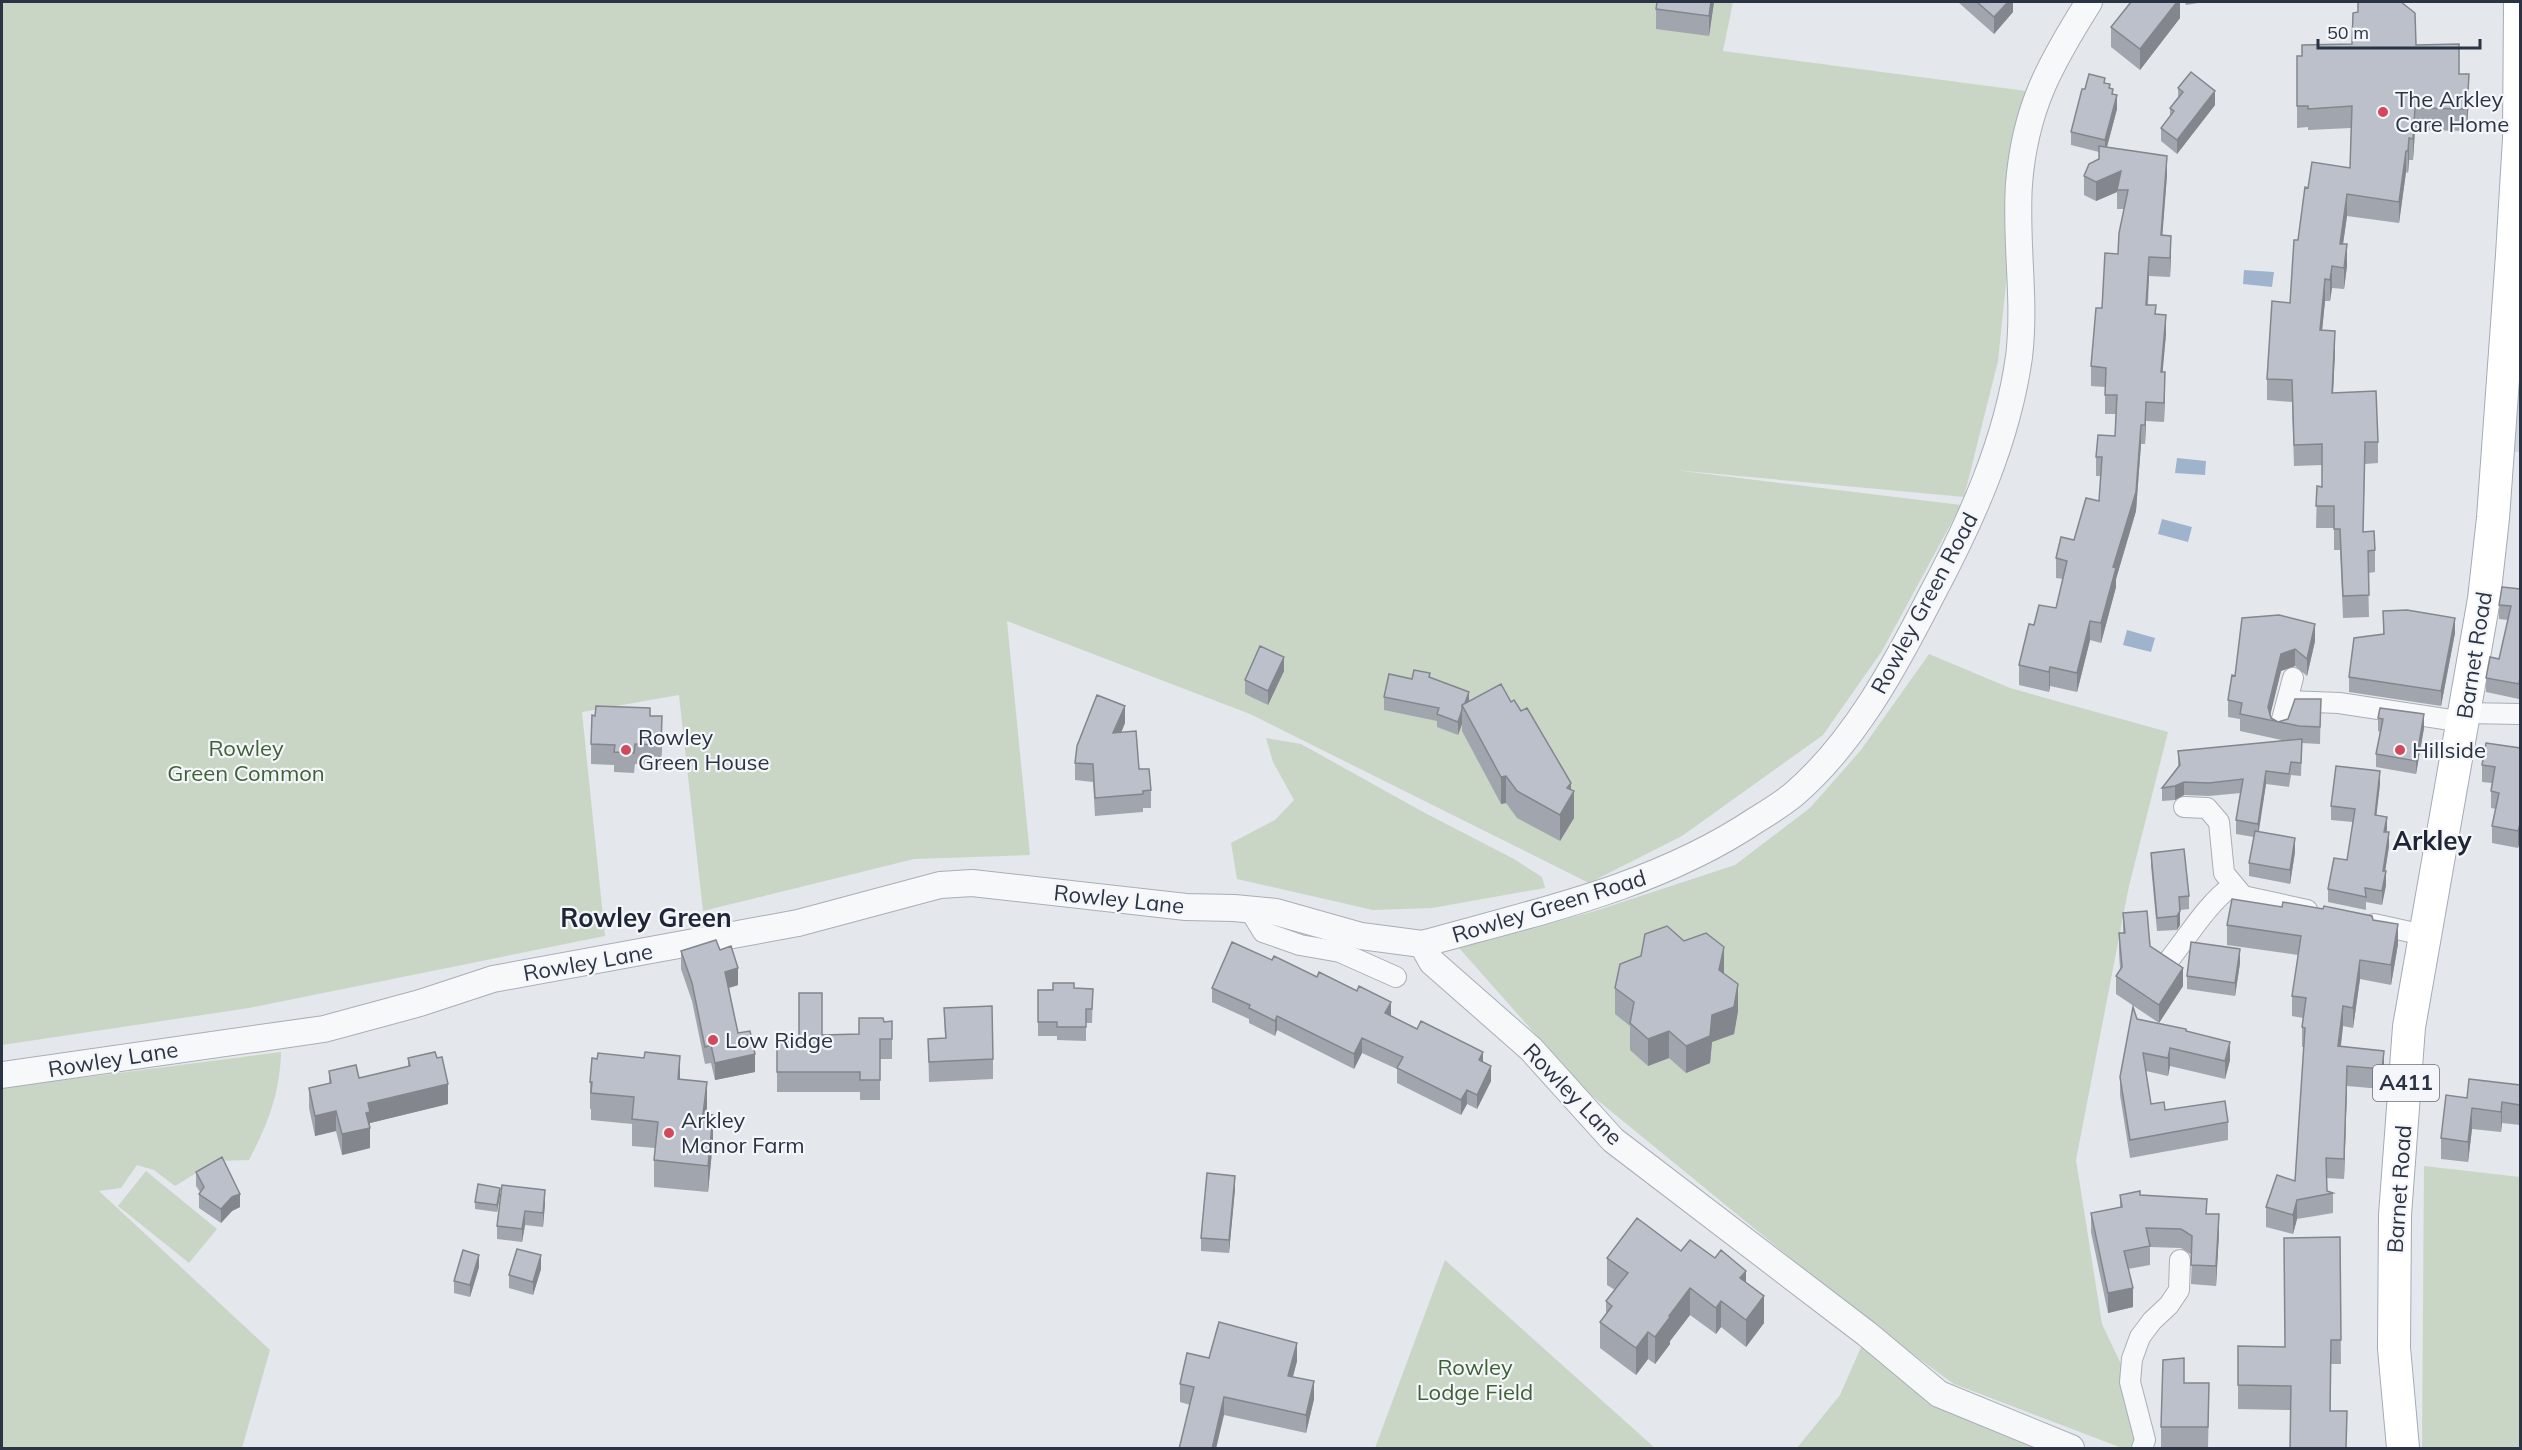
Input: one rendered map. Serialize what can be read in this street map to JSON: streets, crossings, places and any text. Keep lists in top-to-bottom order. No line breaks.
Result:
{"streets":{"main road":["Barnet Road","A411"],"street":["Rowley Green Road","Rowley Lane"]},"crossings":[["Rowley Green Road","Rowley Lane"]],"districts":["Arkley","Rowley Green"],"parks":["Rowley Green Common","Rowley Lodge Field"],"places":["The Arkley Care Home","Rowley Green House","Hillside","Low Ridge","Arkley Manor Farm"],"scale_bar":"50 m"}
